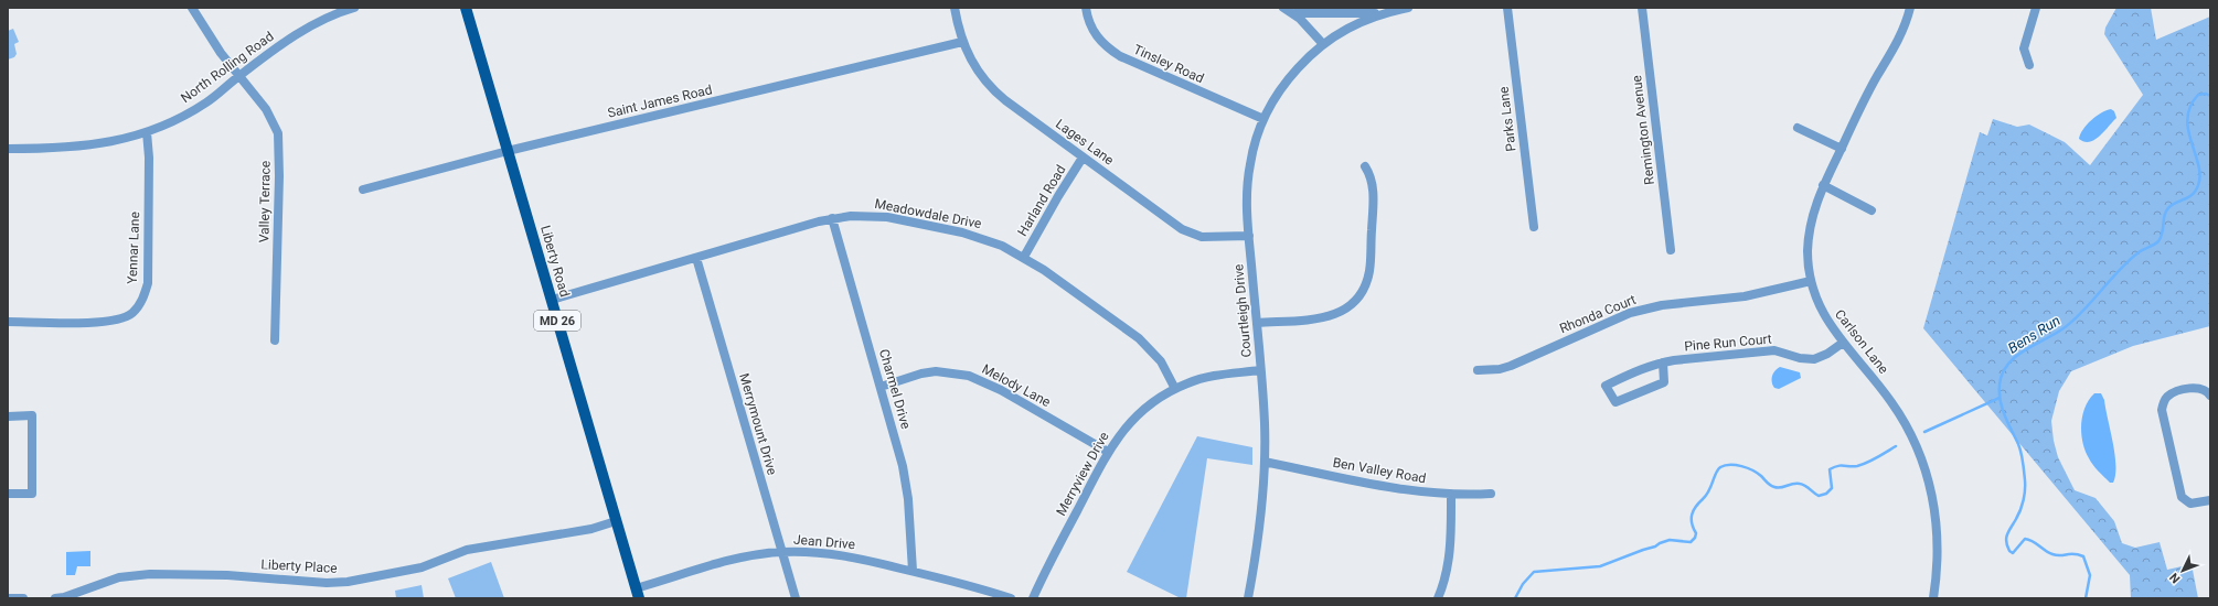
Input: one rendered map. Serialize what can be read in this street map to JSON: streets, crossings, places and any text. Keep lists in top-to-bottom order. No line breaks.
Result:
{"streets":{"main road":["Liberty Road","MD 26"],"street":["Tinsley Road","North Rolling Road","Saint James Road","Parks Lane","Remington Avenue","Lages Lane","Harland Road","Valley Terrace","Meadowdale Drive","Yennar Lane","Courtleigh Drive","Rhonda Court","Carlson Lane","Pine Run Court","Melody Lane","Charmel Drive","Merrymount Drive","Ben Valley Road","Merryview Drive","Jean Drive","Liberty Place"]},"crossings":[["Tinsley Road","Courtleigh Drive"],["North Rolling Road","Valley Terrace"],["North Rolling Road","Yennar Lane"],["Saint James Road","Lages Lane"],["Saint James Road","Liberty Road"],["Lages Lane","Harland Road"],["Lages Lane","Courtleigh Drive"],["Harland Road","Meadowdale Drive"],["Meadowdale Drive","Liberty Road"],["Meadowdale Drive","Charmel Drive"],["Meadowdale Drive","Merrymount Drive"],["Meadowdale Drive","Merryview Drive"],["Liberty Road","Jean Drive"],["Liberty Road","Liberty Place"],["Courtleigh Drive","Ben Valley Road"],["Courtleigh Drive","Merryview Drive"],["Rhonda Court","Carlson Lane"],["Carlson Lane","Pine Run Court"],["Melody Lane","Charmel Drive"],["Melody Lane","Merryview Drive"],["Charmel Drive","Jean Drive"],["Merrymount Drive","Jean Drive"]],"water":["Bens Run"],"north":"bottom left"}
